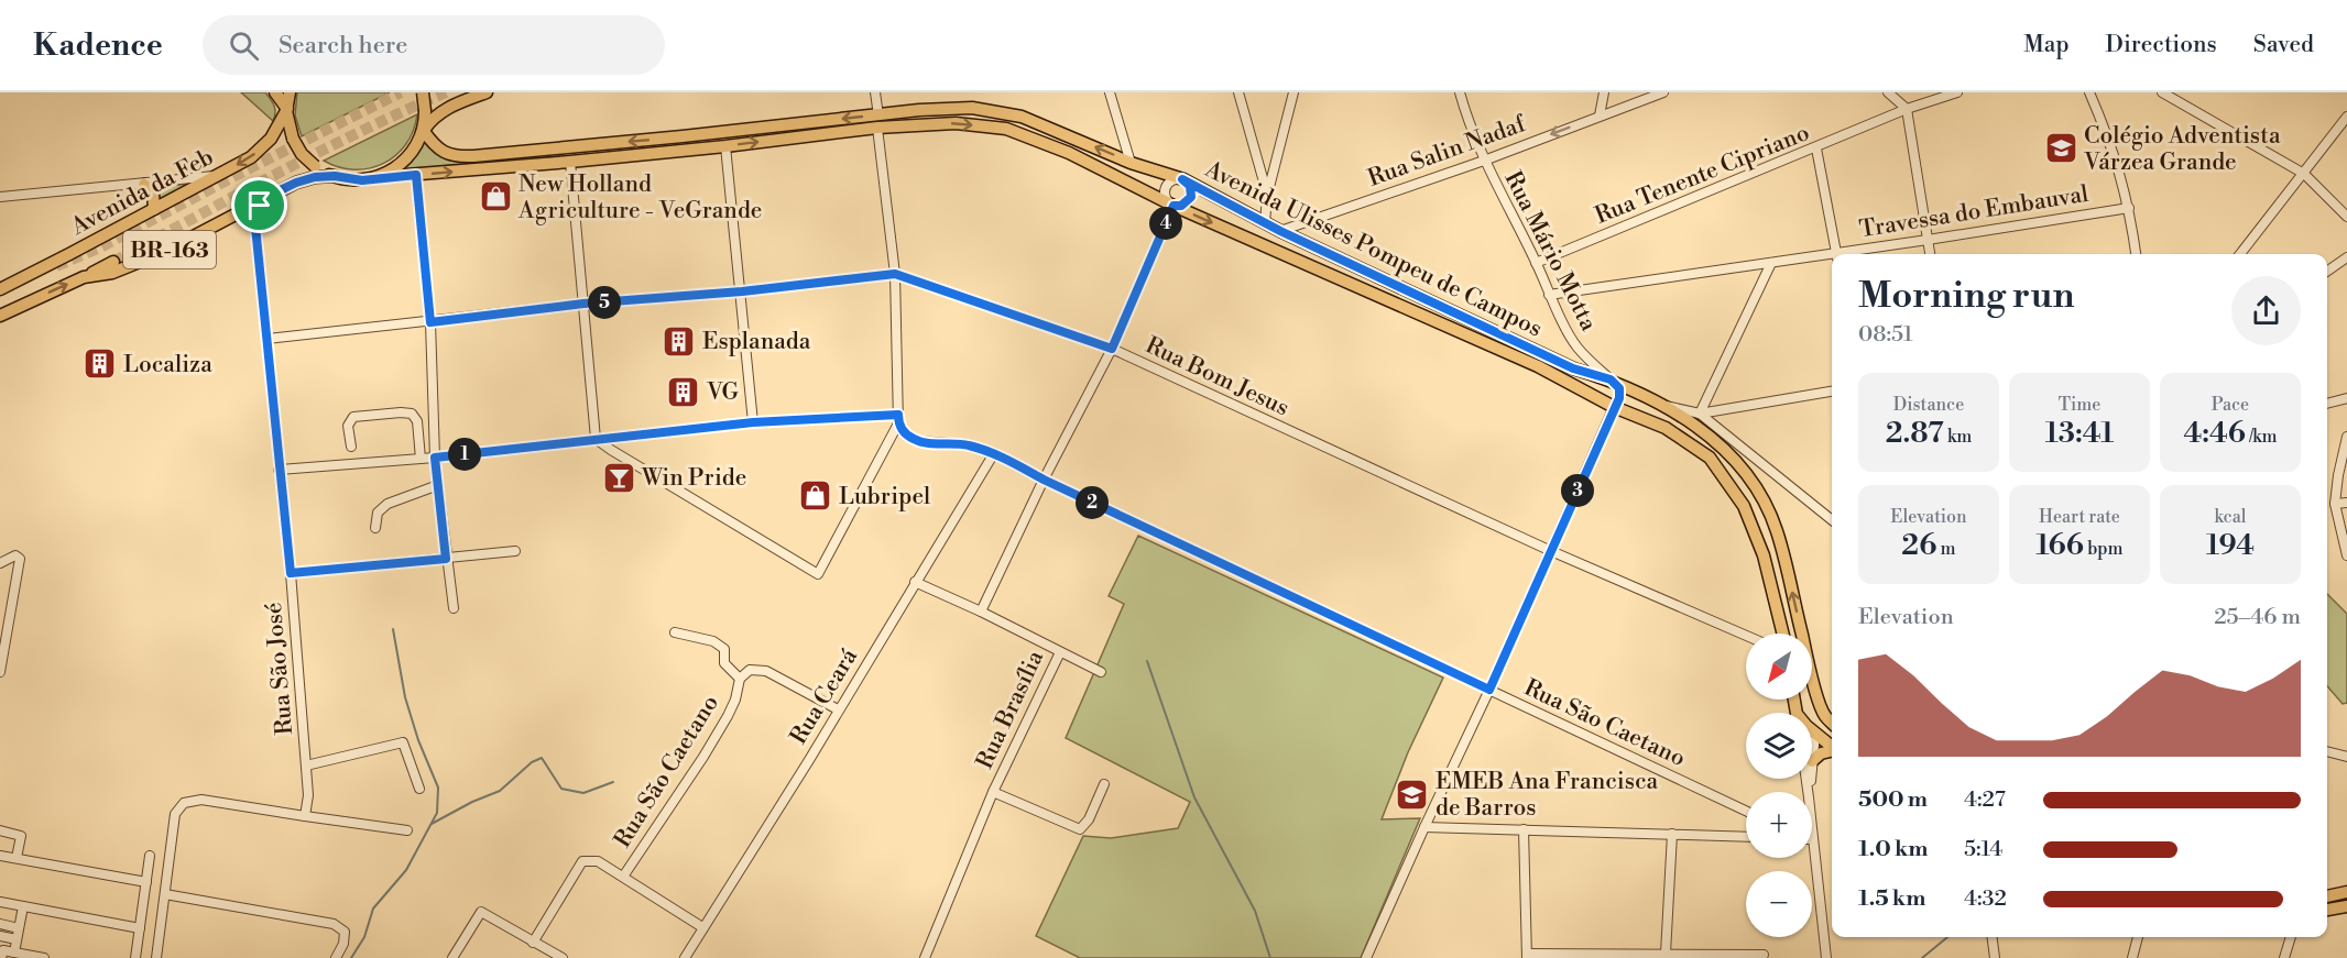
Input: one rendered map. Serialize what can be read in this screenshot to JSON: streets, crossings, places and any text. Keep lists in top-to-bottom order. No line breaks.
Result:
{"streets":{"main road":["Avenida da Feb","Avenida Ulisses Pompeu de Campos","BR-163"],"street":["Rua Salin Nadaf","Rua Tenente Cipriano","Travessa do Embauval","Rua Mário Motta","Rua Bom Jesus","Rua São José","Rua Ceará","Rua Brasília","Rua São Caetano"]},"crossings":[["Rua Salin Nadaf","Avenida Ulisses Pompeu de Campos"],["Rua Salin Nadaf","Rua Mário Motta"],["Rua Tenente Cipriano","Rua Mário Motta"],["Avenida da Feb","BR-163"],["Travessa do Embauval","Rua Mário Motta"],["Avenida Ulisses Pompeu de Campos","BR-163"],["Avenida Ulisses Pompeu de Campos","Rua Mário Motta"],["BR-163","Rua São José"],["Rua Bom Jesus","Rua São José"],["Rua Ceará","Rua Brasília"],["Rua Ceará","Rua São Caetano"]],"places":{"school or university":["Colégio Adventista Várzea Grande","EMEB Ana Francisca de Barros"],"shop":["New Holland Agriculture - VeGrande","Lubripel"],"building":["Esplanada","Localiza","VG"],"bar":["Win Pride"]},"north":"bottom left","page":{"header":"Kadence","search":"Search here","nav":["Map","Directions","Saved"],"pins":["4","5","1","3","2"],"heading":["Morning run","08:51"],"stats":[["Distance","2.87 km"],["Time","13:41"],["Pace","4:46 /km"],["Elevation","26 m"],["Heart rate","166 bpm"],["kcal","194"]],"chart":["Elevation","25–46 m"],"map_buttons":["+","−"],"list":[{"name":"500 m","note":"4:27"},{"name":"1.0 km","note":"5:14"},{"name":"1.5 km","note":"4:32"}]}}
